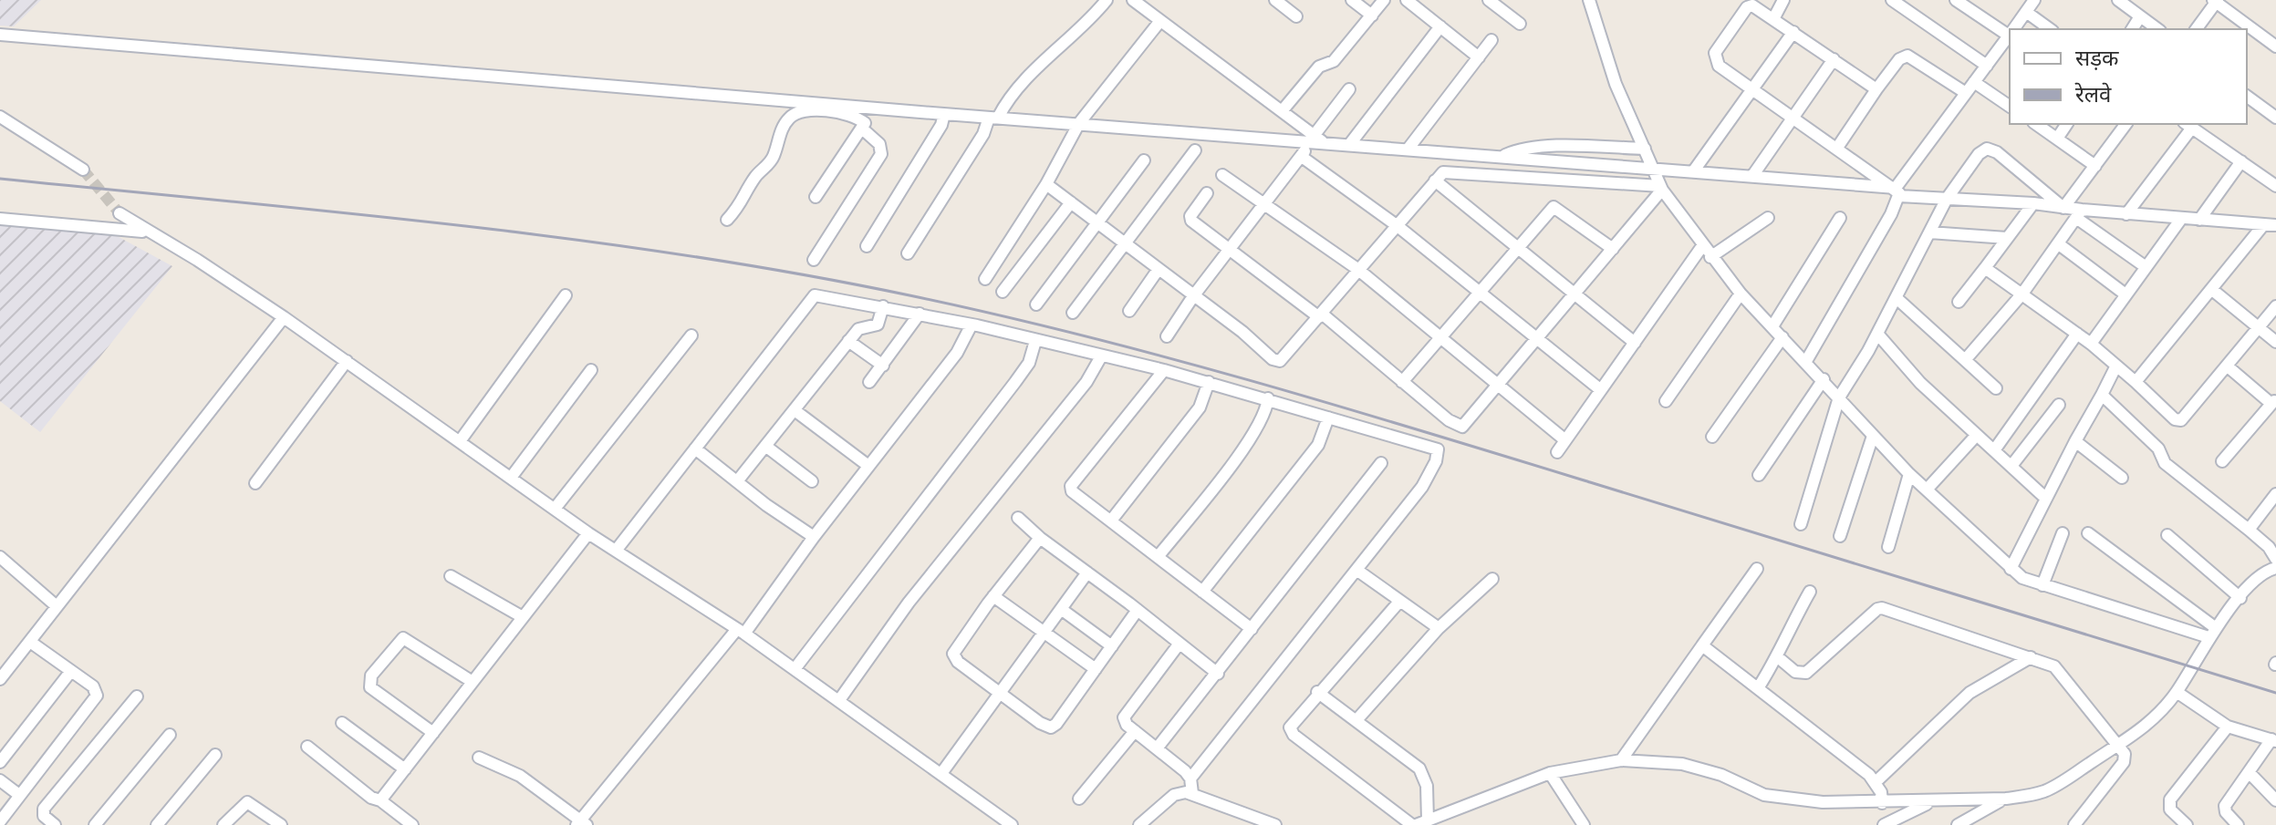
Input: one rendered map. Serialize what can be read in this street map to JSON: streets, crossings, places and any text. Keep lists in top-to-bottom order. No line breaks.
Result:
{"legend":["सड़क","रेलवे"]}
